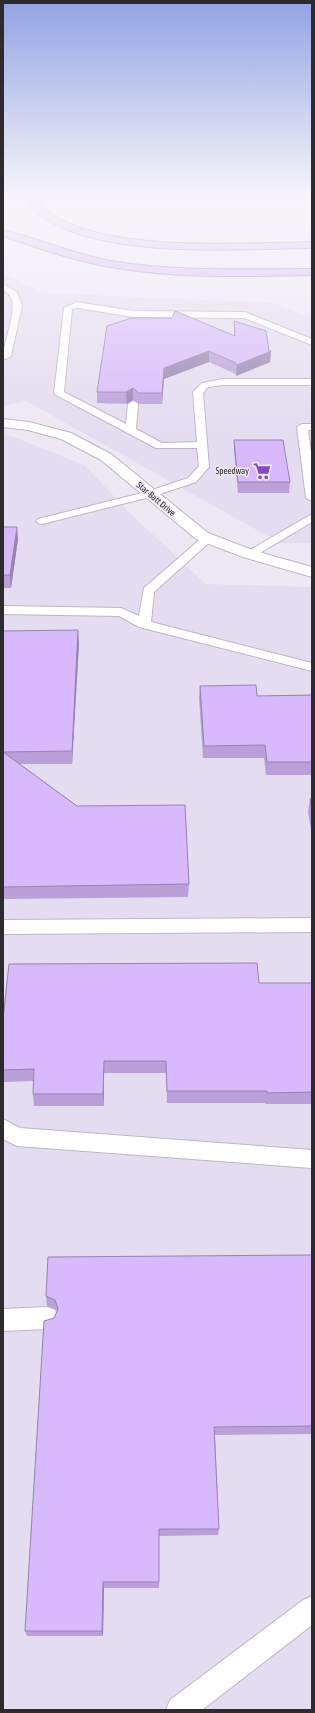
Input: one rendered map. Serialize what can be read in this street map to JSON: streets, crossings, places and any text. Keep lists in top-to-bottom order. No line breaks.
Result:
{"streets":{"street":["Star-Batt Drive"]},"places":{"supermarket":["Speedway"]}}
